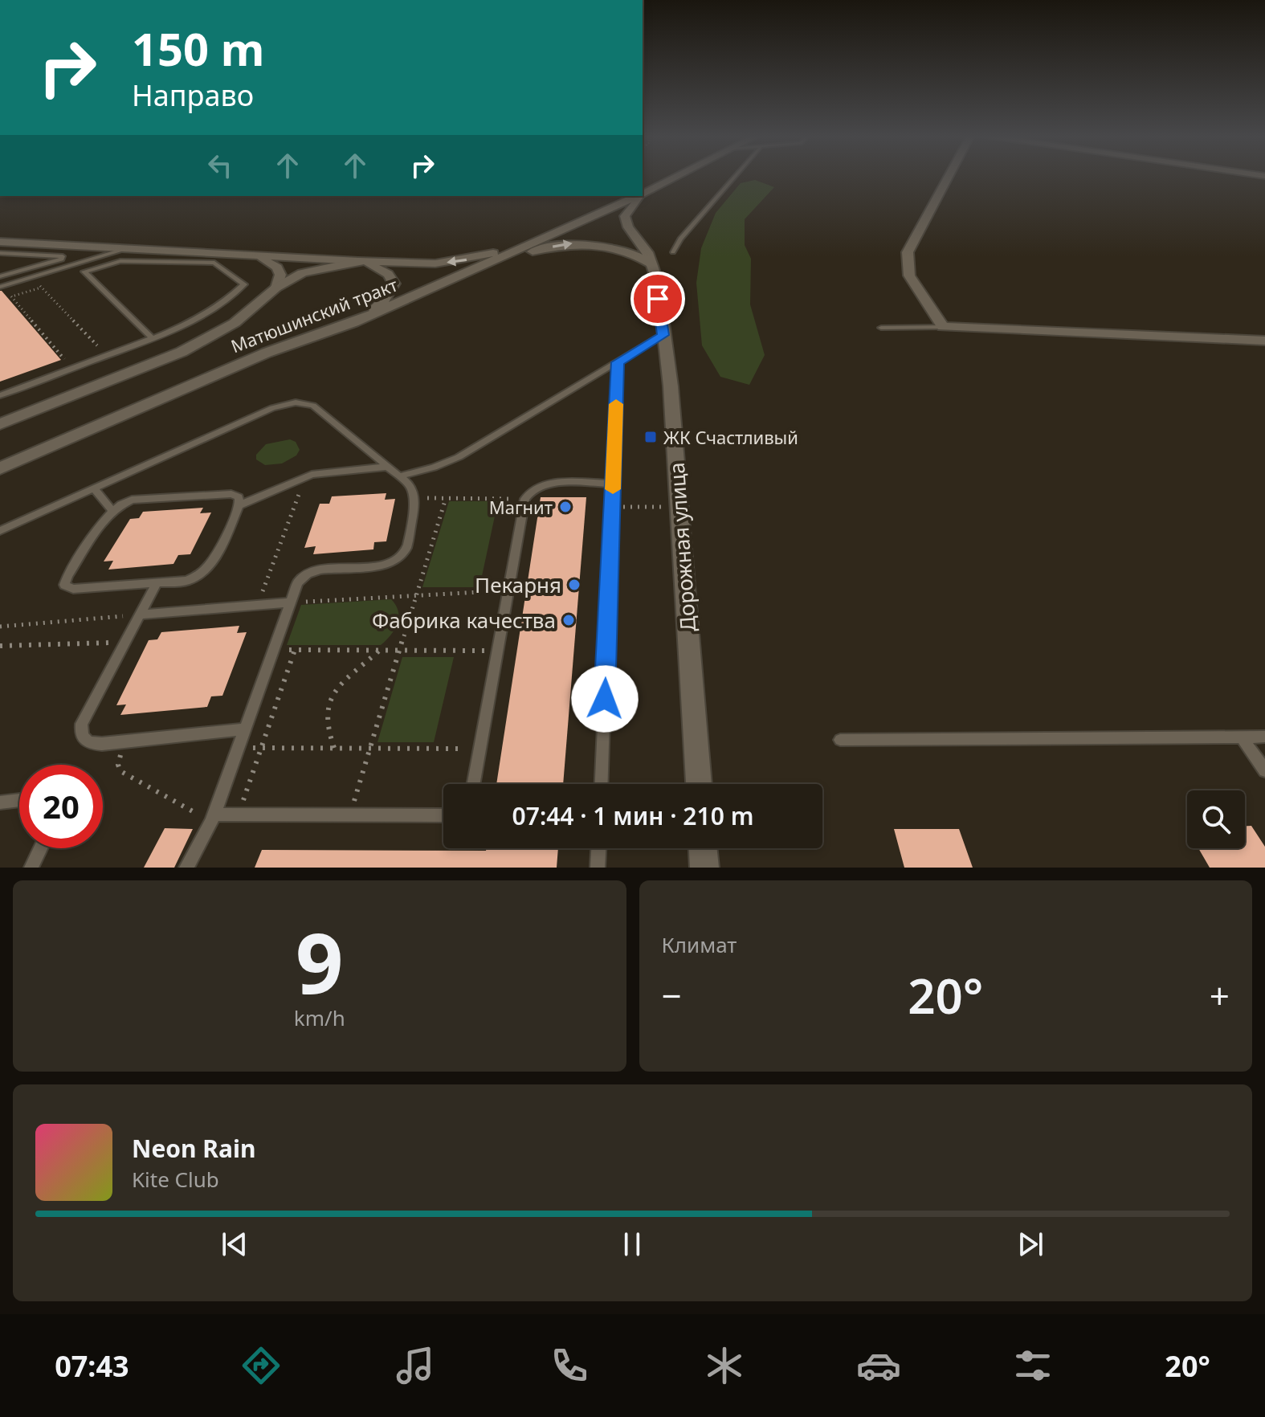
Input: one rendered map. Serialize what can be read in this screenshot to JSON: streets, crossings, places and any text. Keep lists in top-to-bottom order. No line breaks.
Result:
{"streets":{"street":["Матюшинский тракт","Дорожная улица"]},"places":{"transit":["ЖК Счастливый"],"other":["Магнит","Пекарня","Фабрика качества"]},"page":{"turn":["150 m","Направо"],"limit":"20","trip":"07:44 · 1 мин · 210 m","tile":[["9","km/h"],"Климат"],"heat":["−","20°","+"],"song":["Neon Rain","Kite Club"],"tabs":["07:43","20°"]}}
